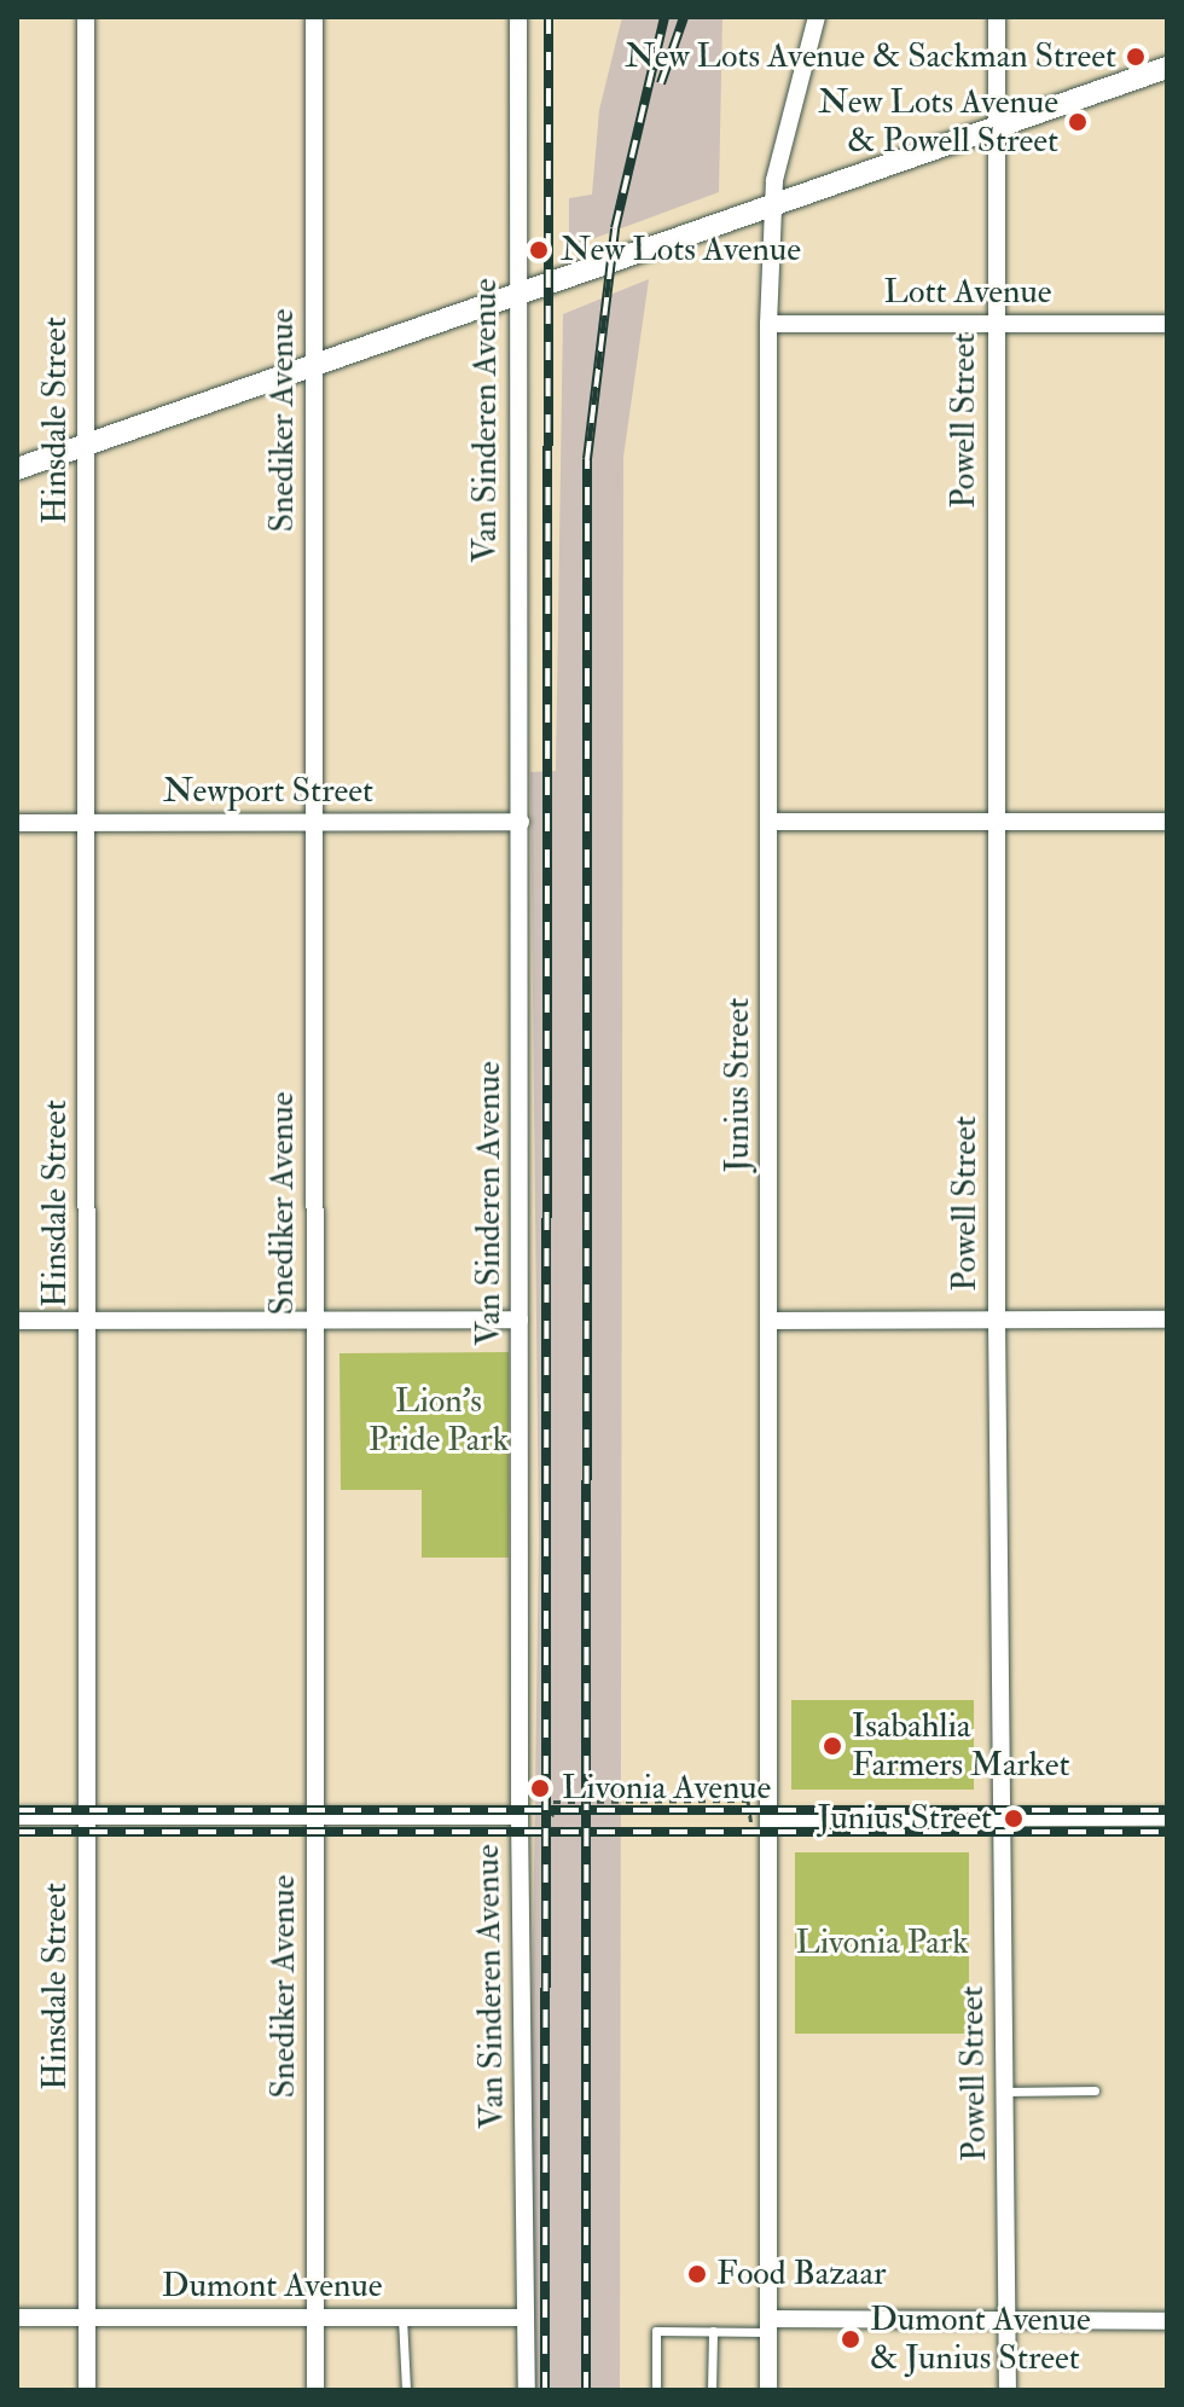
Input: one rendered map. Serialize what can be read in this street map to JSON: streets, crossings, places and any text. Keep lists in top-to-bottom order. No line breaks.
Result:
{"streets":{"street":["Lott Avenue","Hinsdale Street","Snediker Avenue","Van Sinderen Avenue","Powell Street","Newport Street","Junius Street","Dumont Avenue"]},"crossings":[["Lott Avenue","Powell Street"],["Lott Avenue","Junius Street"],["Hinsdale Street","Newport Street"],["Hinsdale Street","Dumont Avenue"],["Snediker Avenue","Newport Street"],["Snediker Avenue","Dumont Avenue"],["Van Sinderen Avenue","Newport Street"],["Van Sinderen Avenue","Dumont Avenue"]],"parks":["Lion's Pride Park","Livonia Park"],"places":["New Lots Avenue & Sackman Street","New Lots Avenue & Powell Street","New Lots Avenue","Isabahlia Farmers Market","Livonia Avenue","Junius Street","Food Bazaar","Dumont Avenue & Junius Street"]}
